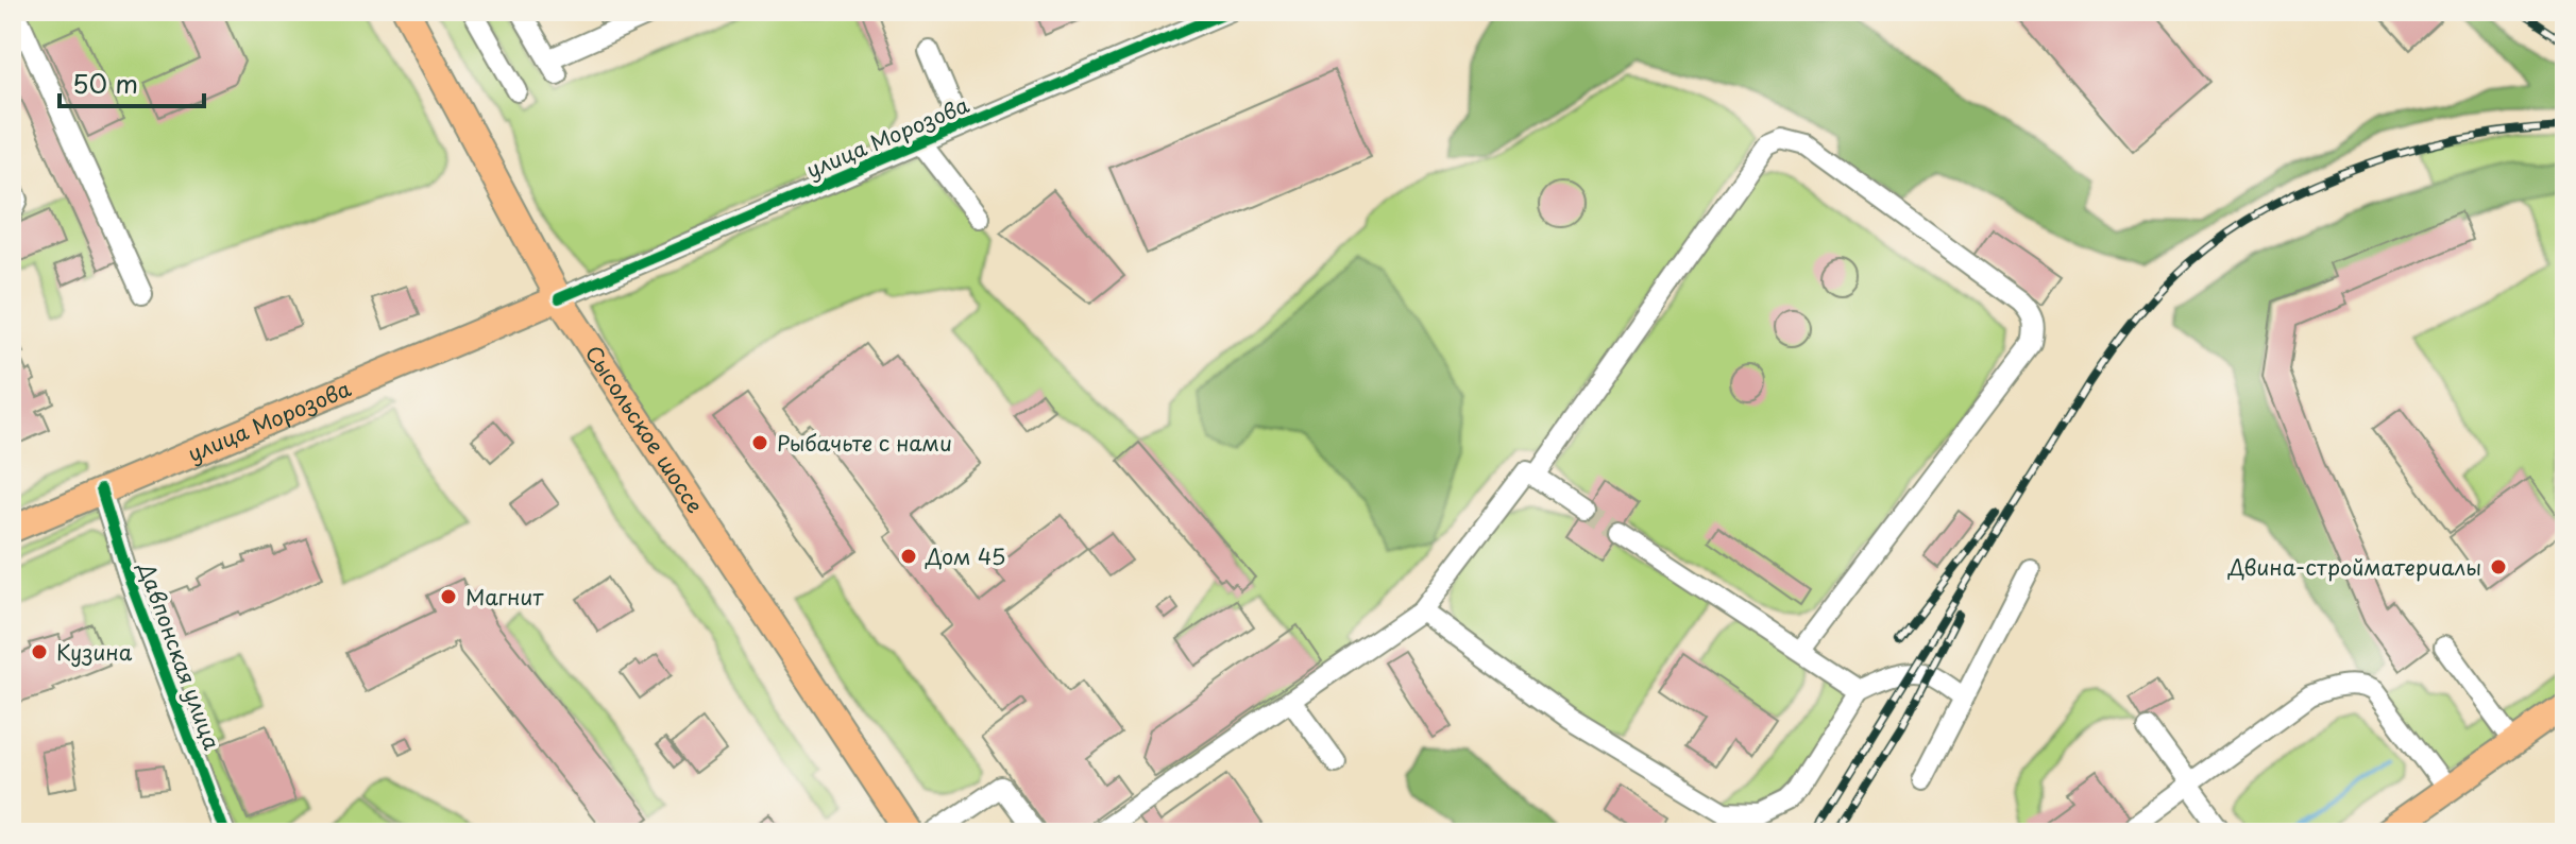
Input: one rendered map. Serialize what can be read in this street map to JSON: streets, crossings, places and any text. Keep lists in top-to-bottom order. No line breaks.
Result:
{"streets":{"main road":["улица Морозова","Сысольское шоссе"],"street":["Давпонская улица"]},"crossings":[["улица Морозова","Сысольское шоссе"],["улица Морозова","Давпонская улица"]],"places":["Рыбачьте с нами","Дом 45","Двина-стройматериалы","Магнит","Кузина"],"scale_bar":"50 m"}
